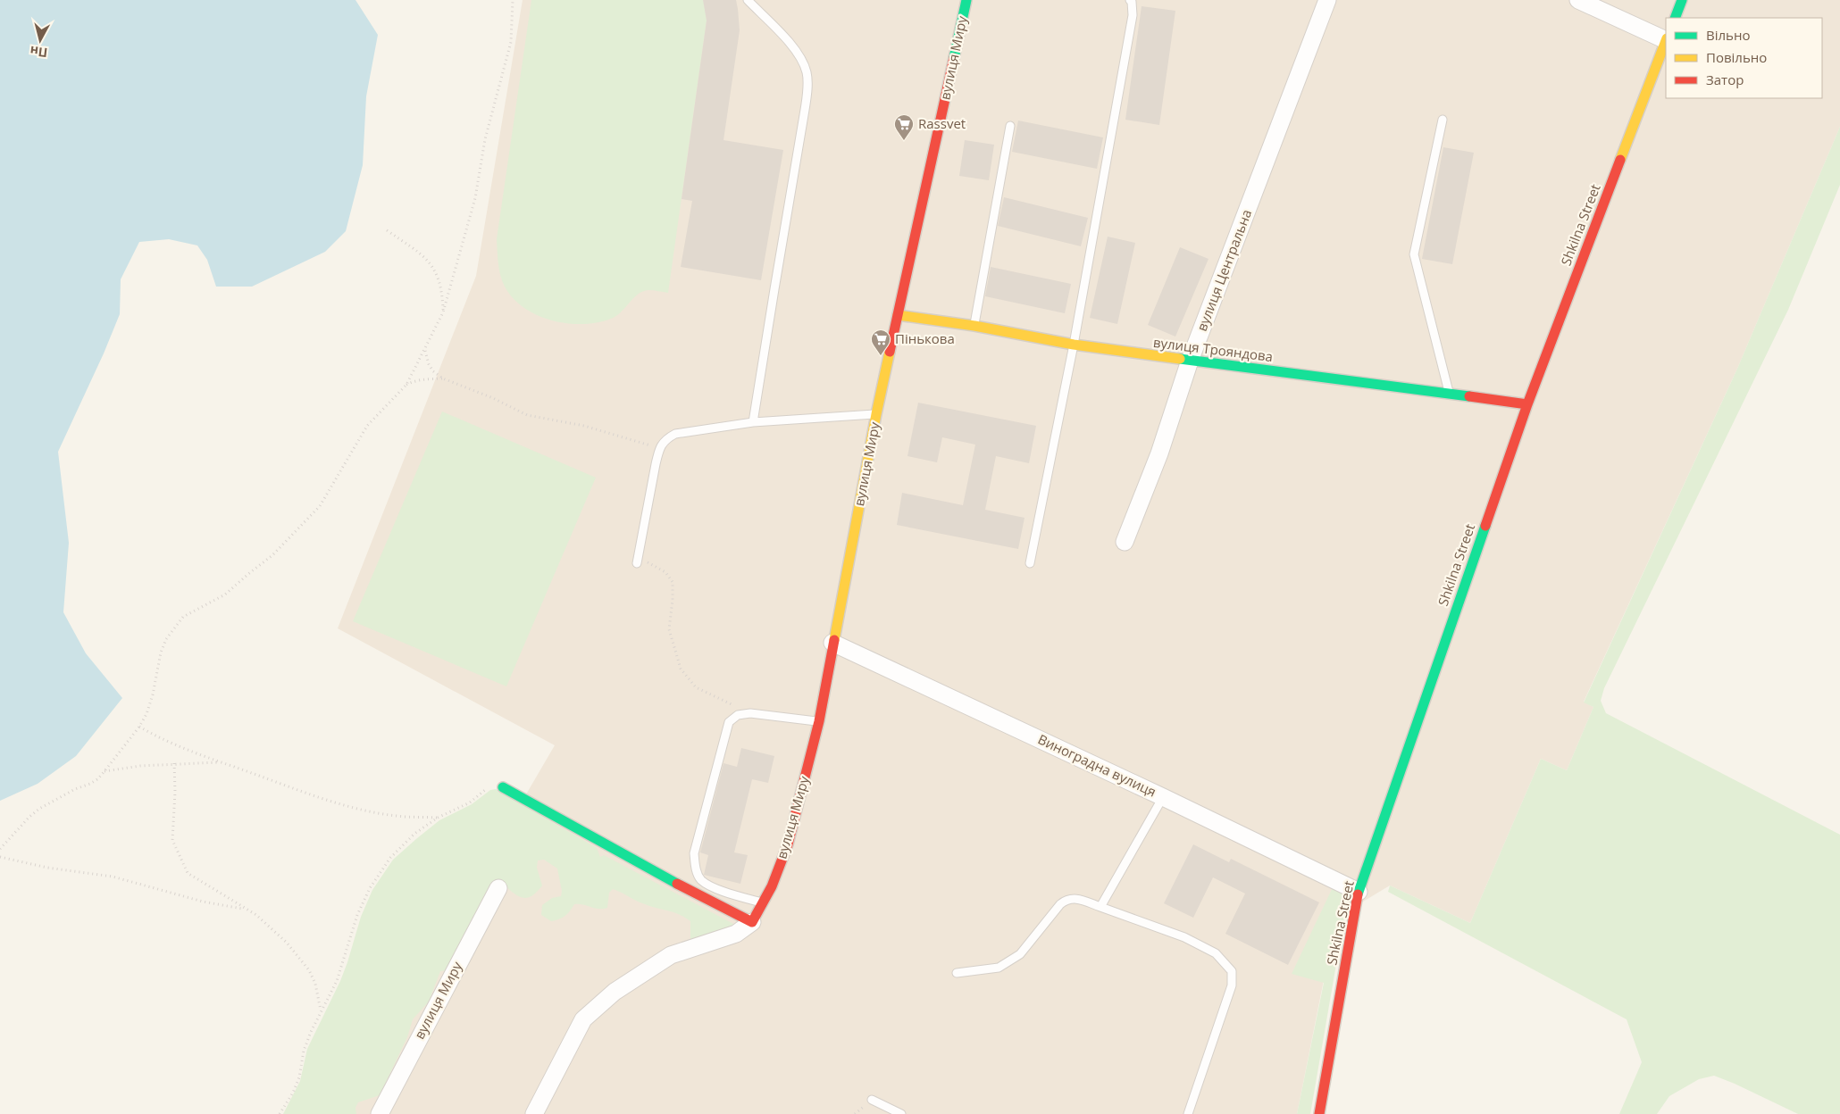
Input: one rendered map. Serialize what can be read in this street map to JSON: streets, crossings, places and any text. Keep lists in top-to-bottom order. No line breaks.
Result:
{"streets":{"street":["вулиця Миру","Shkilna Street","вулиця Центральна","вулиця Трояндова","Виноградна вулиця"]},"crossings":[["вулиця Миру","вулиця Трояндова"],["вулиця Миру","Виноградна вулиця"],["Shkilna Street","вулиця Трояндова"],["Shkilna Street","Виноградна вулиця"],["вулиця Центральна","вулиця Трояндова"]],"places":{"supermarket":["Rassvet","Пінькова"]},"legend":["Вільно","Повільно","Затор"],"north":"bottom"}
